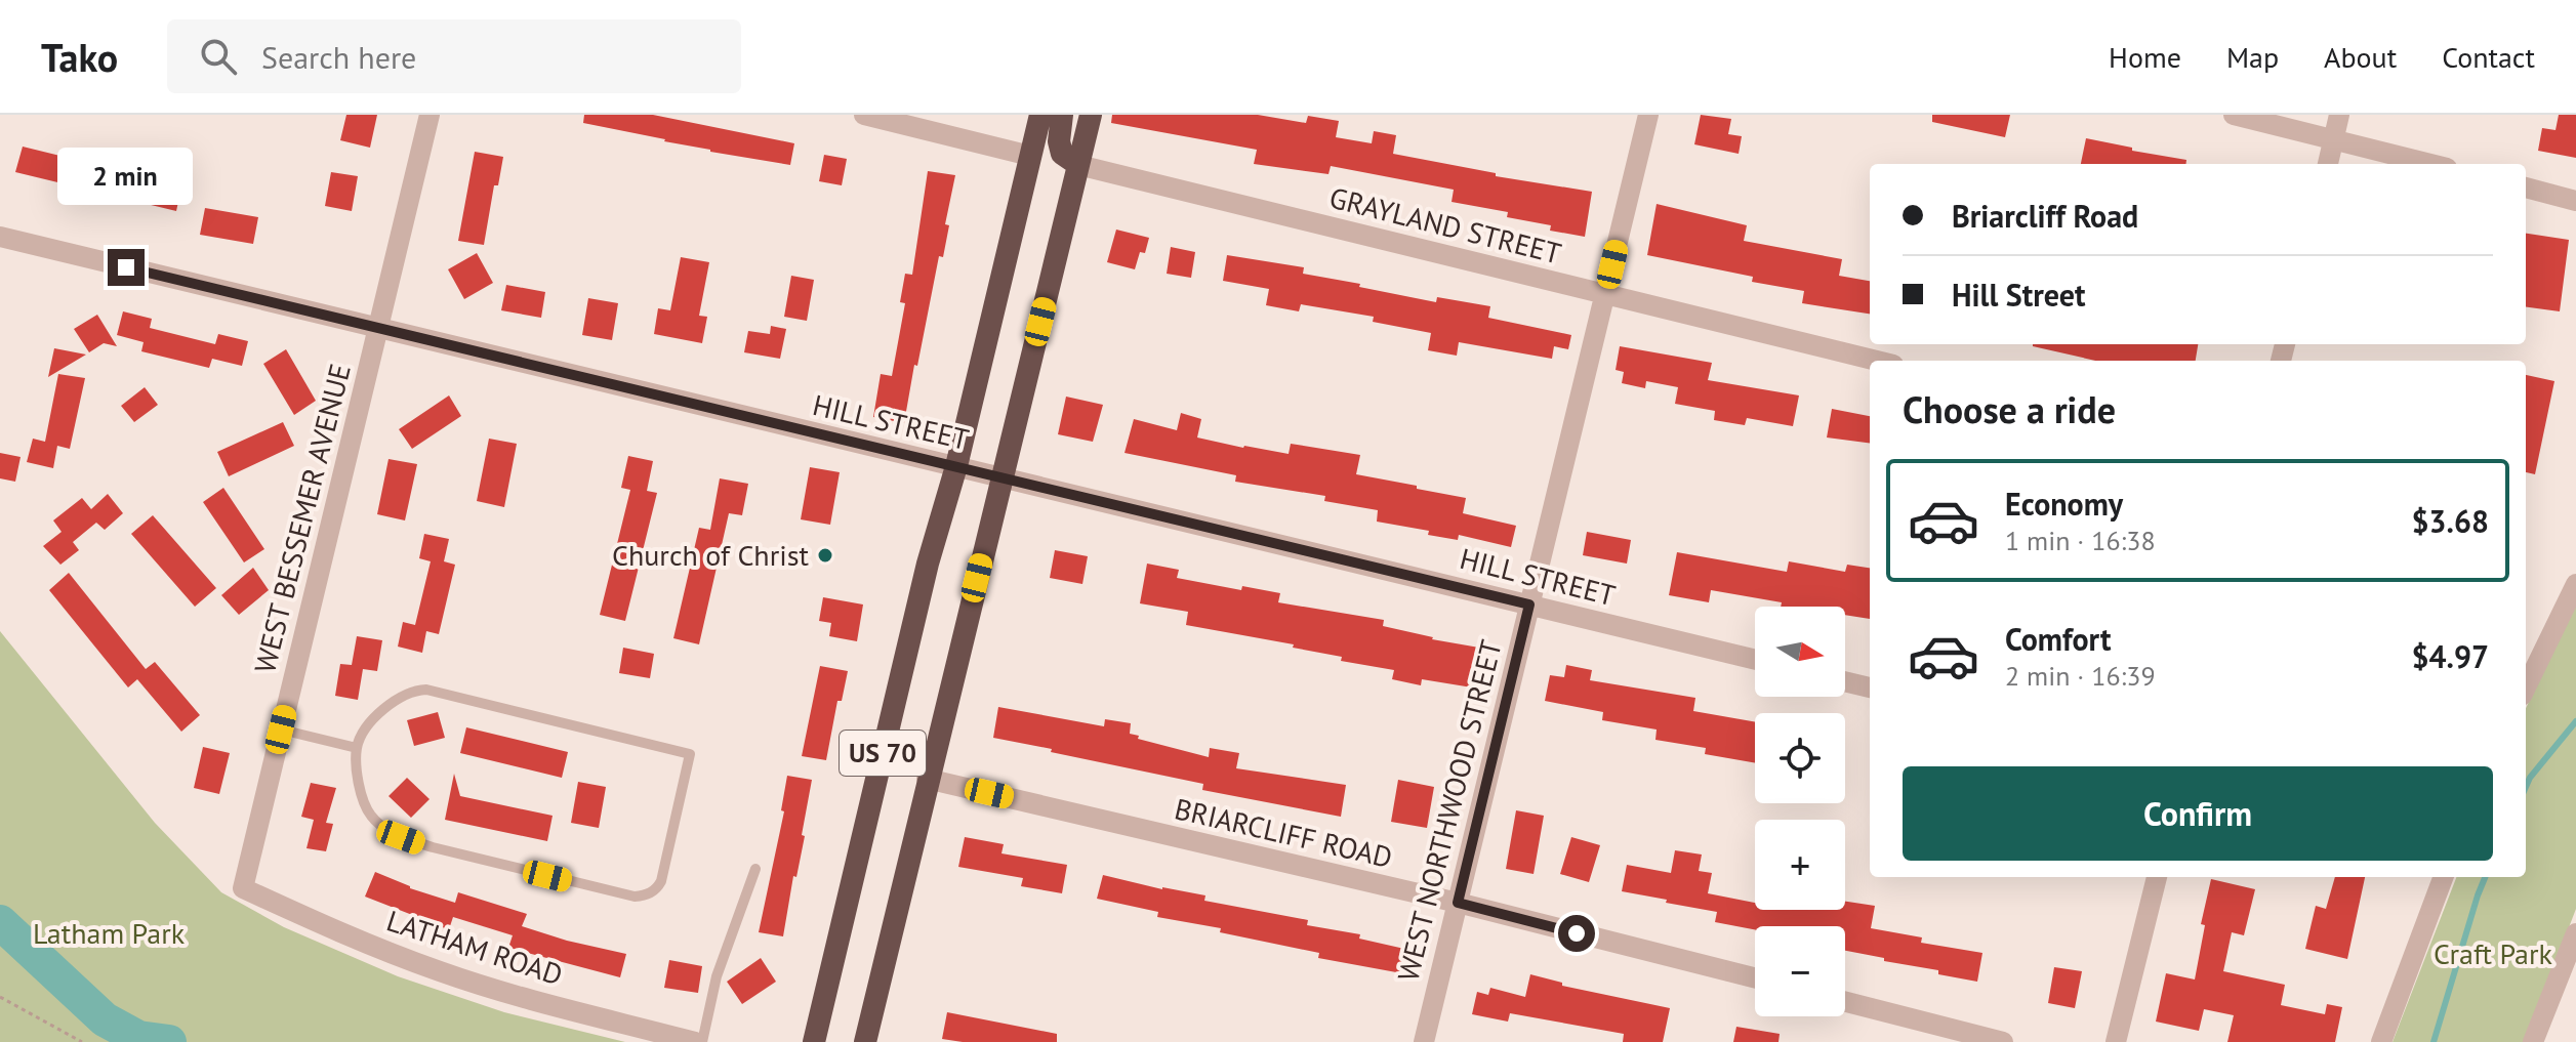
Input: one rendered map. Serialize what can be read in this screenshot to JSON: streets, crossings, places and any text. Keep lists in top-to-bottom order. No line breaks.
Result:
{"streets":{"highway":["US 70"],"street":["GRAYLAND STREET","HILL STREET","WEST BESSEMER AVENUE","WEST NORTHWOOD STREET","BRIARCLIFF ROAD","LATHAM ROAD"]},"crossings":[["GRAYLAND STREET","US 70"],["GRAYLAND STREET","WEST NORTHWOOD STREET"],["HILL STREET","WEST BESSEMER AVENUE"],["HILL STREET","US 70"],["HILL STREET","WEST NORTHWOOD STREET"],["WEST BESSEMER AVENUE","LATHAM ROAD"],["US 70","BRIARCLIFF ROAD"],["WEST NORTHWOOD STREET","BRIARCLIFF ROAD"]],"parks":["Latham Park","Craft Park"],"places":["Church of Christ"],"north":"right","page":{"header":"Tako","search":"Search here","nav":["Home","Map","About","Contact"],"bubble":"2 min","banner":["Briarcliff Road","Hill Street"],"heading":"Choose a ride","list":[{"name":"Economy","note":"1 min · 16:38","value":"$3.68"},{"name":"Comfort","note":"2 min · 16:39","value":"$4.97"}],"map_buttons":["+","−"],"buttons":"Confirm"}}
